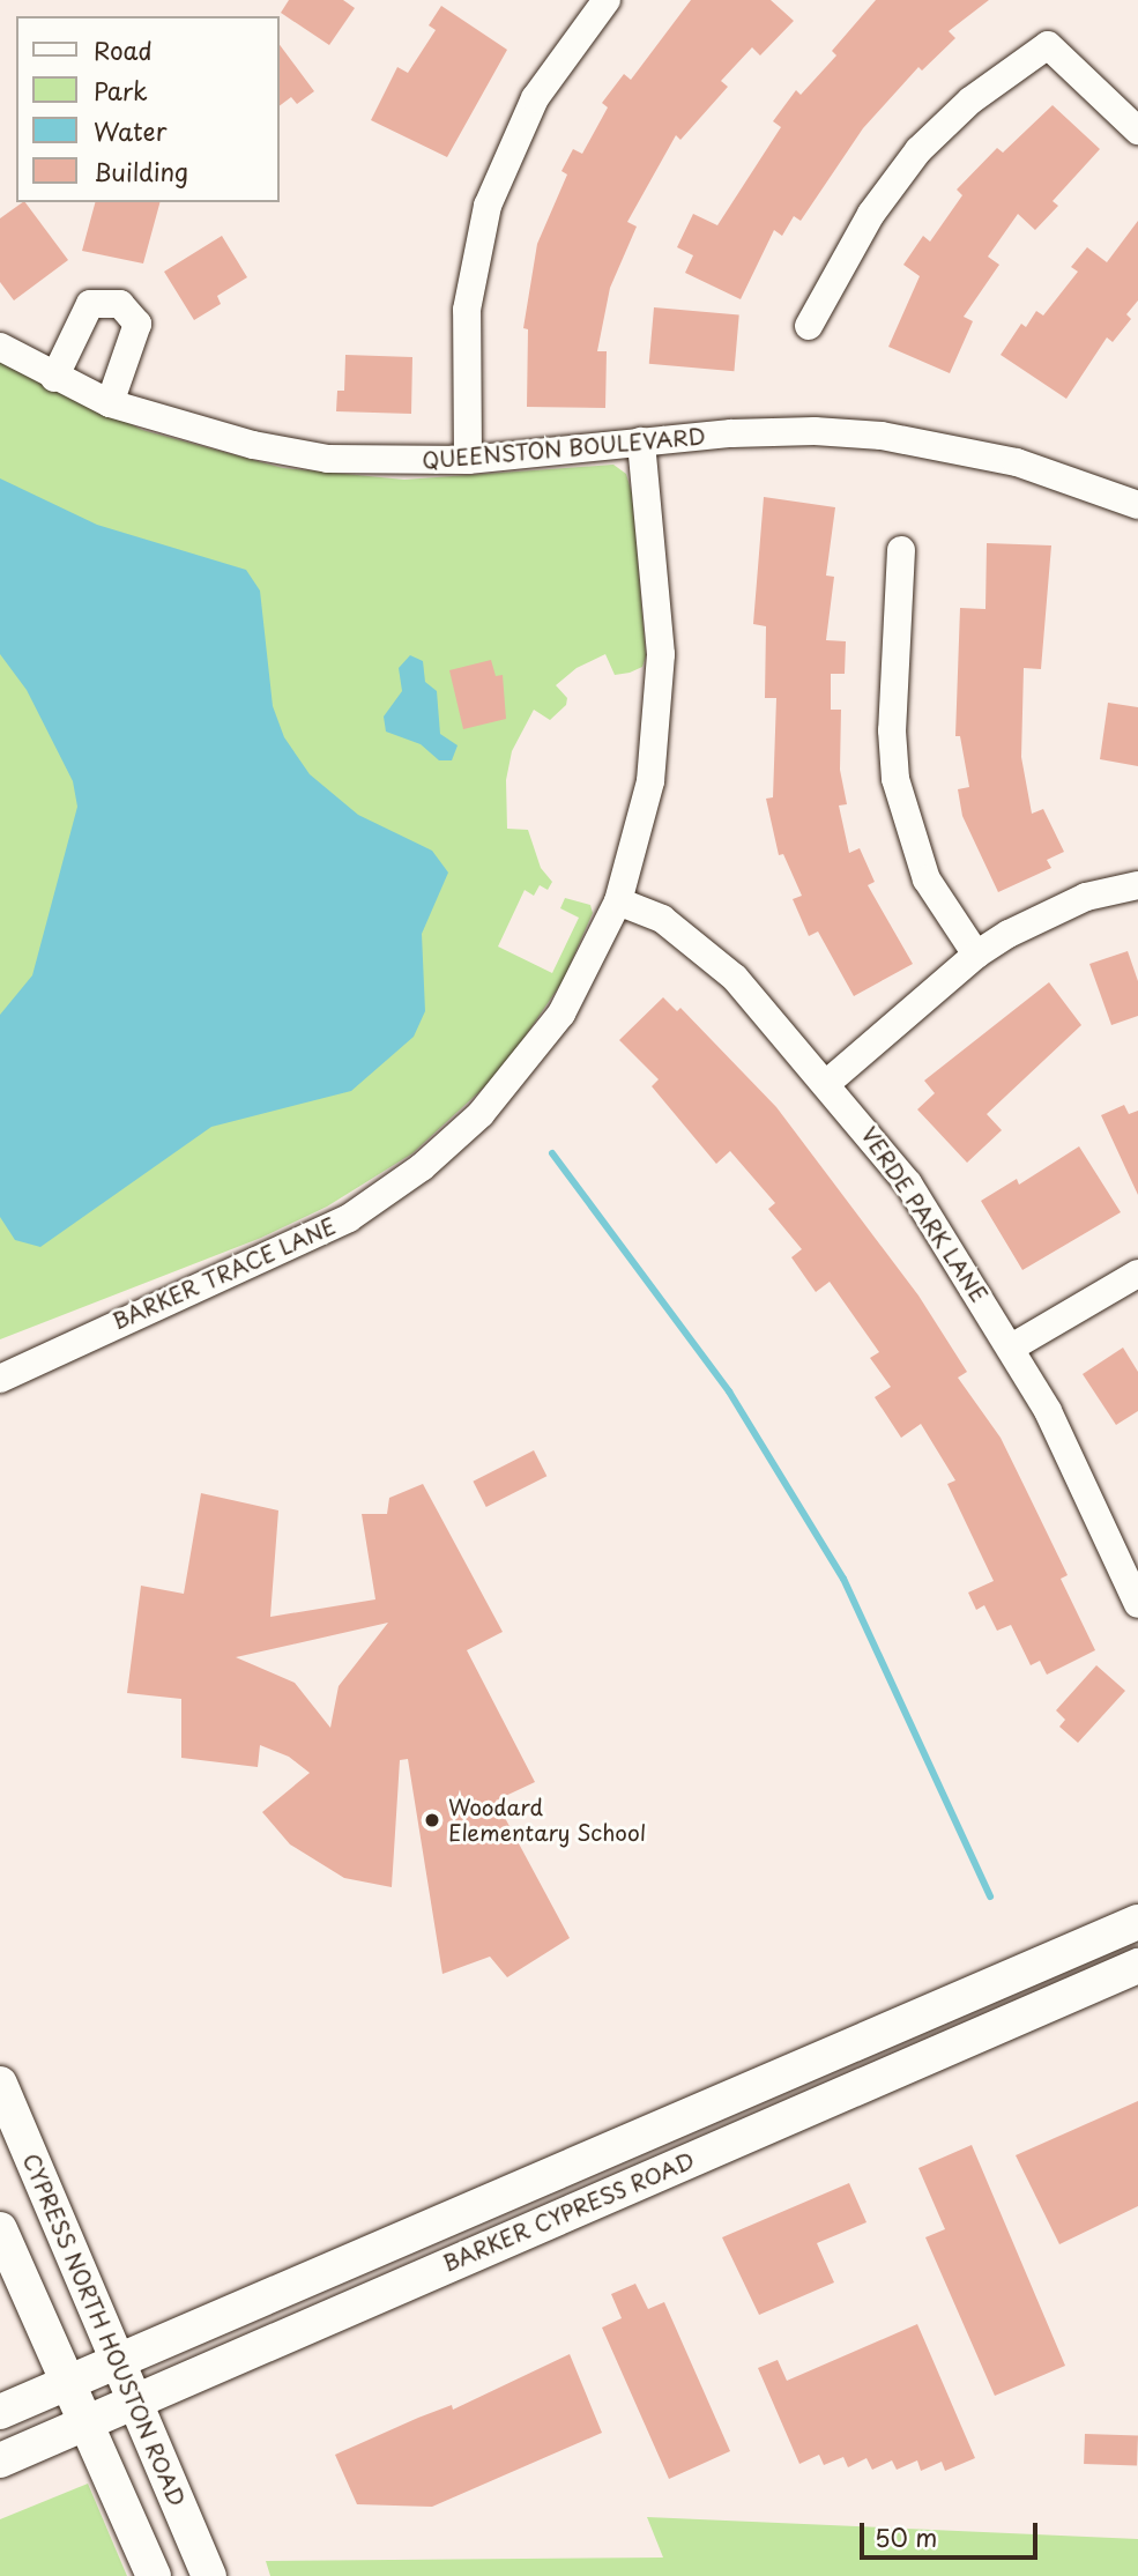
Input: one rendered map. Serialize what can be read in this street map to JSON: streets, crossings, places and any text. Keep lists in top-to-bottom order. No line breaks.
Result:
{"streets":{"main road":["BARKER CYPRESS ROAD","CYPRESS NORTH HOUSTON ROAD"],"street":["QUEENSTON BOULEVARD","VERDE PARK LANE","BARKER TRACE LANE"]},"crossings":[["QUEENSTON BOULEVARD","BARKER TRACE LANE"],["VERDE PARK LANE","BARKER TRACE LANE"],["BARKER CYPRESS ROAD","CYPRESS NORTH HOUSTON ROAD"]],"places":["Woodard Elementary School"],"legend":["Road","Park","Water","Building"],"scale_bar":"50 m"}
